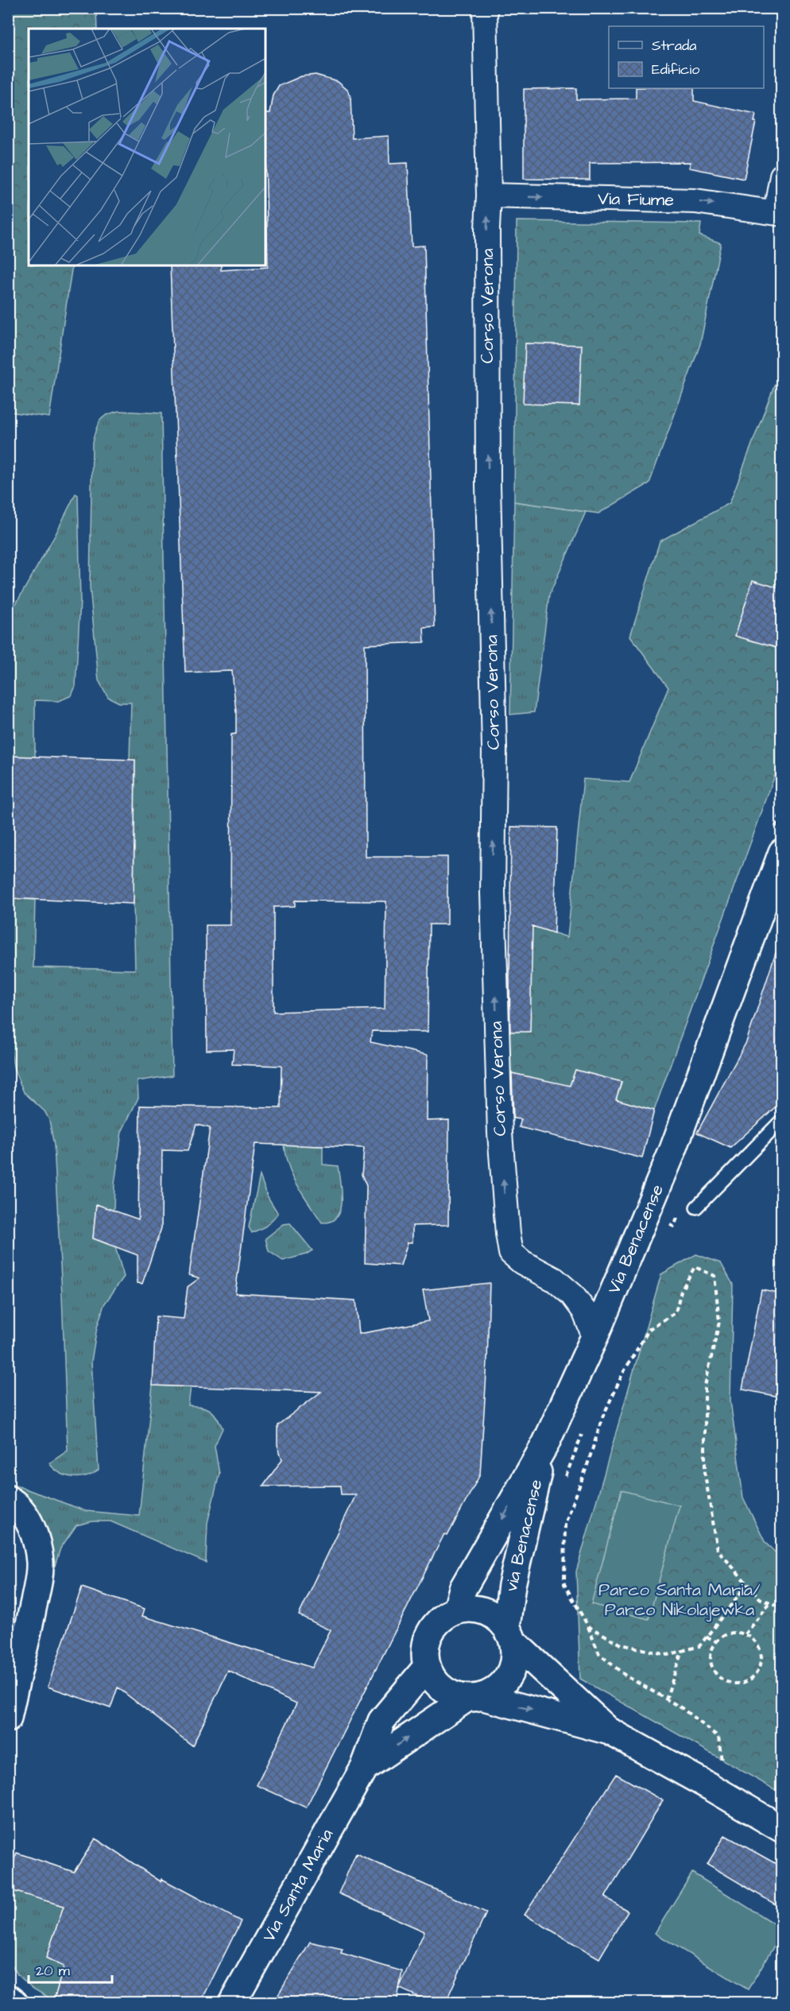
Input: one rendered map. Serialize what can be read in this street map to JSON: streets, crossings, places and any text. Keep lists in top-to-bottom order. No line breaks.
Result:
{"streets":{"main road":["Via Benacense","via Benacense","Via Santa Maria"],"street":["Via Fiume","Corso Verona"]},"crossings":[["Via Fiume","Corso Verona"],["Corso Verona","Via Benacense"],["Via Benacense","via Benacense"],["Via Benacense","Via Santa Maria"],["via Benacense","Via Santa Maria"]],"one_way":["Via Fiume","Corso Verona"],"parks":["Parco Santa Maria/ Parco Nikolajewka"],"legend":["Strada","Edificio"],"scale_bar":"20 m"}
